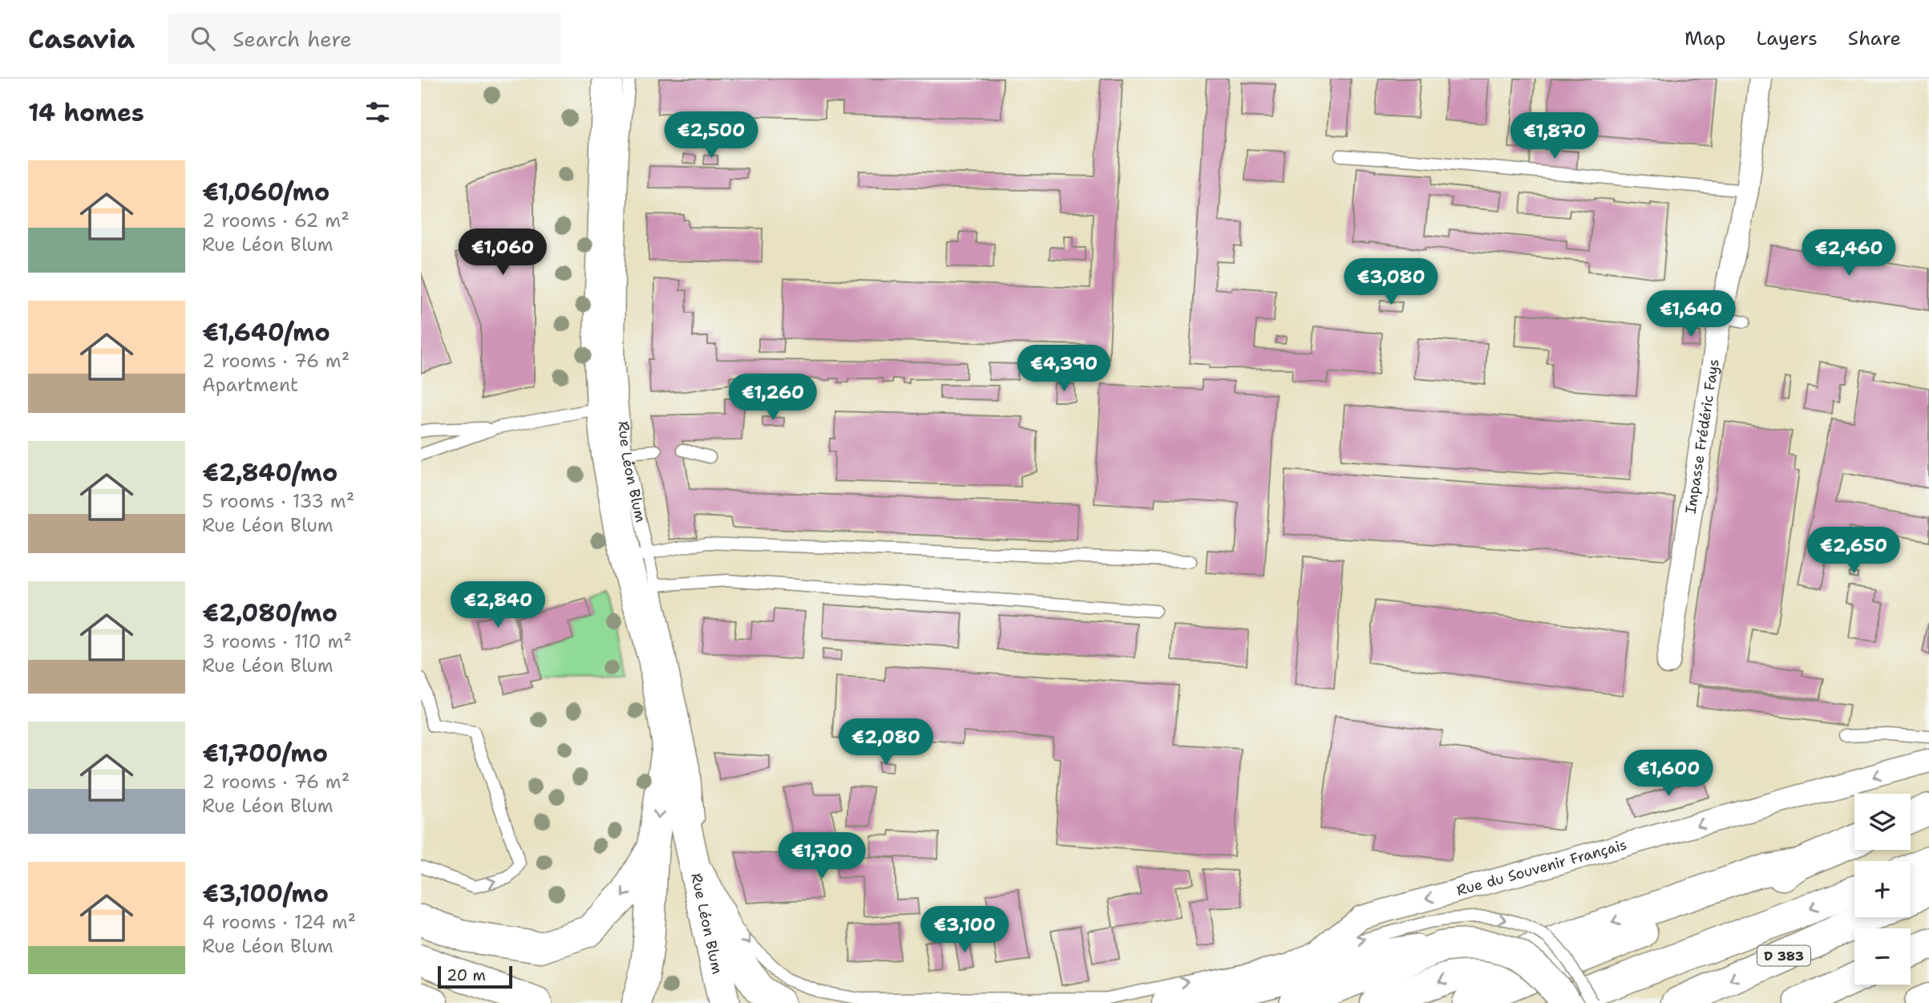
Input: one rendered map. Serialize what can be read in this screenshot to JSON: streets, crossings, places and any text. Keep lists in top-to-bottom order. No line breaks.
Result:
{"streets":{"main road":["Rue Léon Blum","Rue du Souvenir Français","D 383"],"street":["Impasse Frédéric Fays"]},"one_way":["Rue du Souvenir Français"],"scale_bar":"20 m","page":{"header":"Casavia","search":"Search here","nav":["Map","Layers","Share"],"heading":"14 homes","price":["€2,500","€1,870","€1,060","€2,460","€3,080","€1,640","€4,390","€1,260","€2,650","€2,840","€2,080","€1,600","€1,700","€3,100"],"list":[{"name":"€1,060/mo","note":"2 rooms · 62 m² · Rue Léon Blum"},{"name":"€1,640/mo","note":"2 rooms · 76 m² · Apartment"},{"name":"€2,840/mo","note":"5 rooms · 133 m² · Rue Léon Blum"},{"name":"€2,080/mo","note":"3 rooms · 110 m² · Rue Léon Blum"},{"name":"€1,700/mo","note":"2 rooms · 76 m² · Rue Léon Blum"},{"name":"€3,100/mo","note":"4 rooms · 124 m² · Rue Léon Blum"}],"map_buttons":["+","−"],"scale":"20 m"}}
